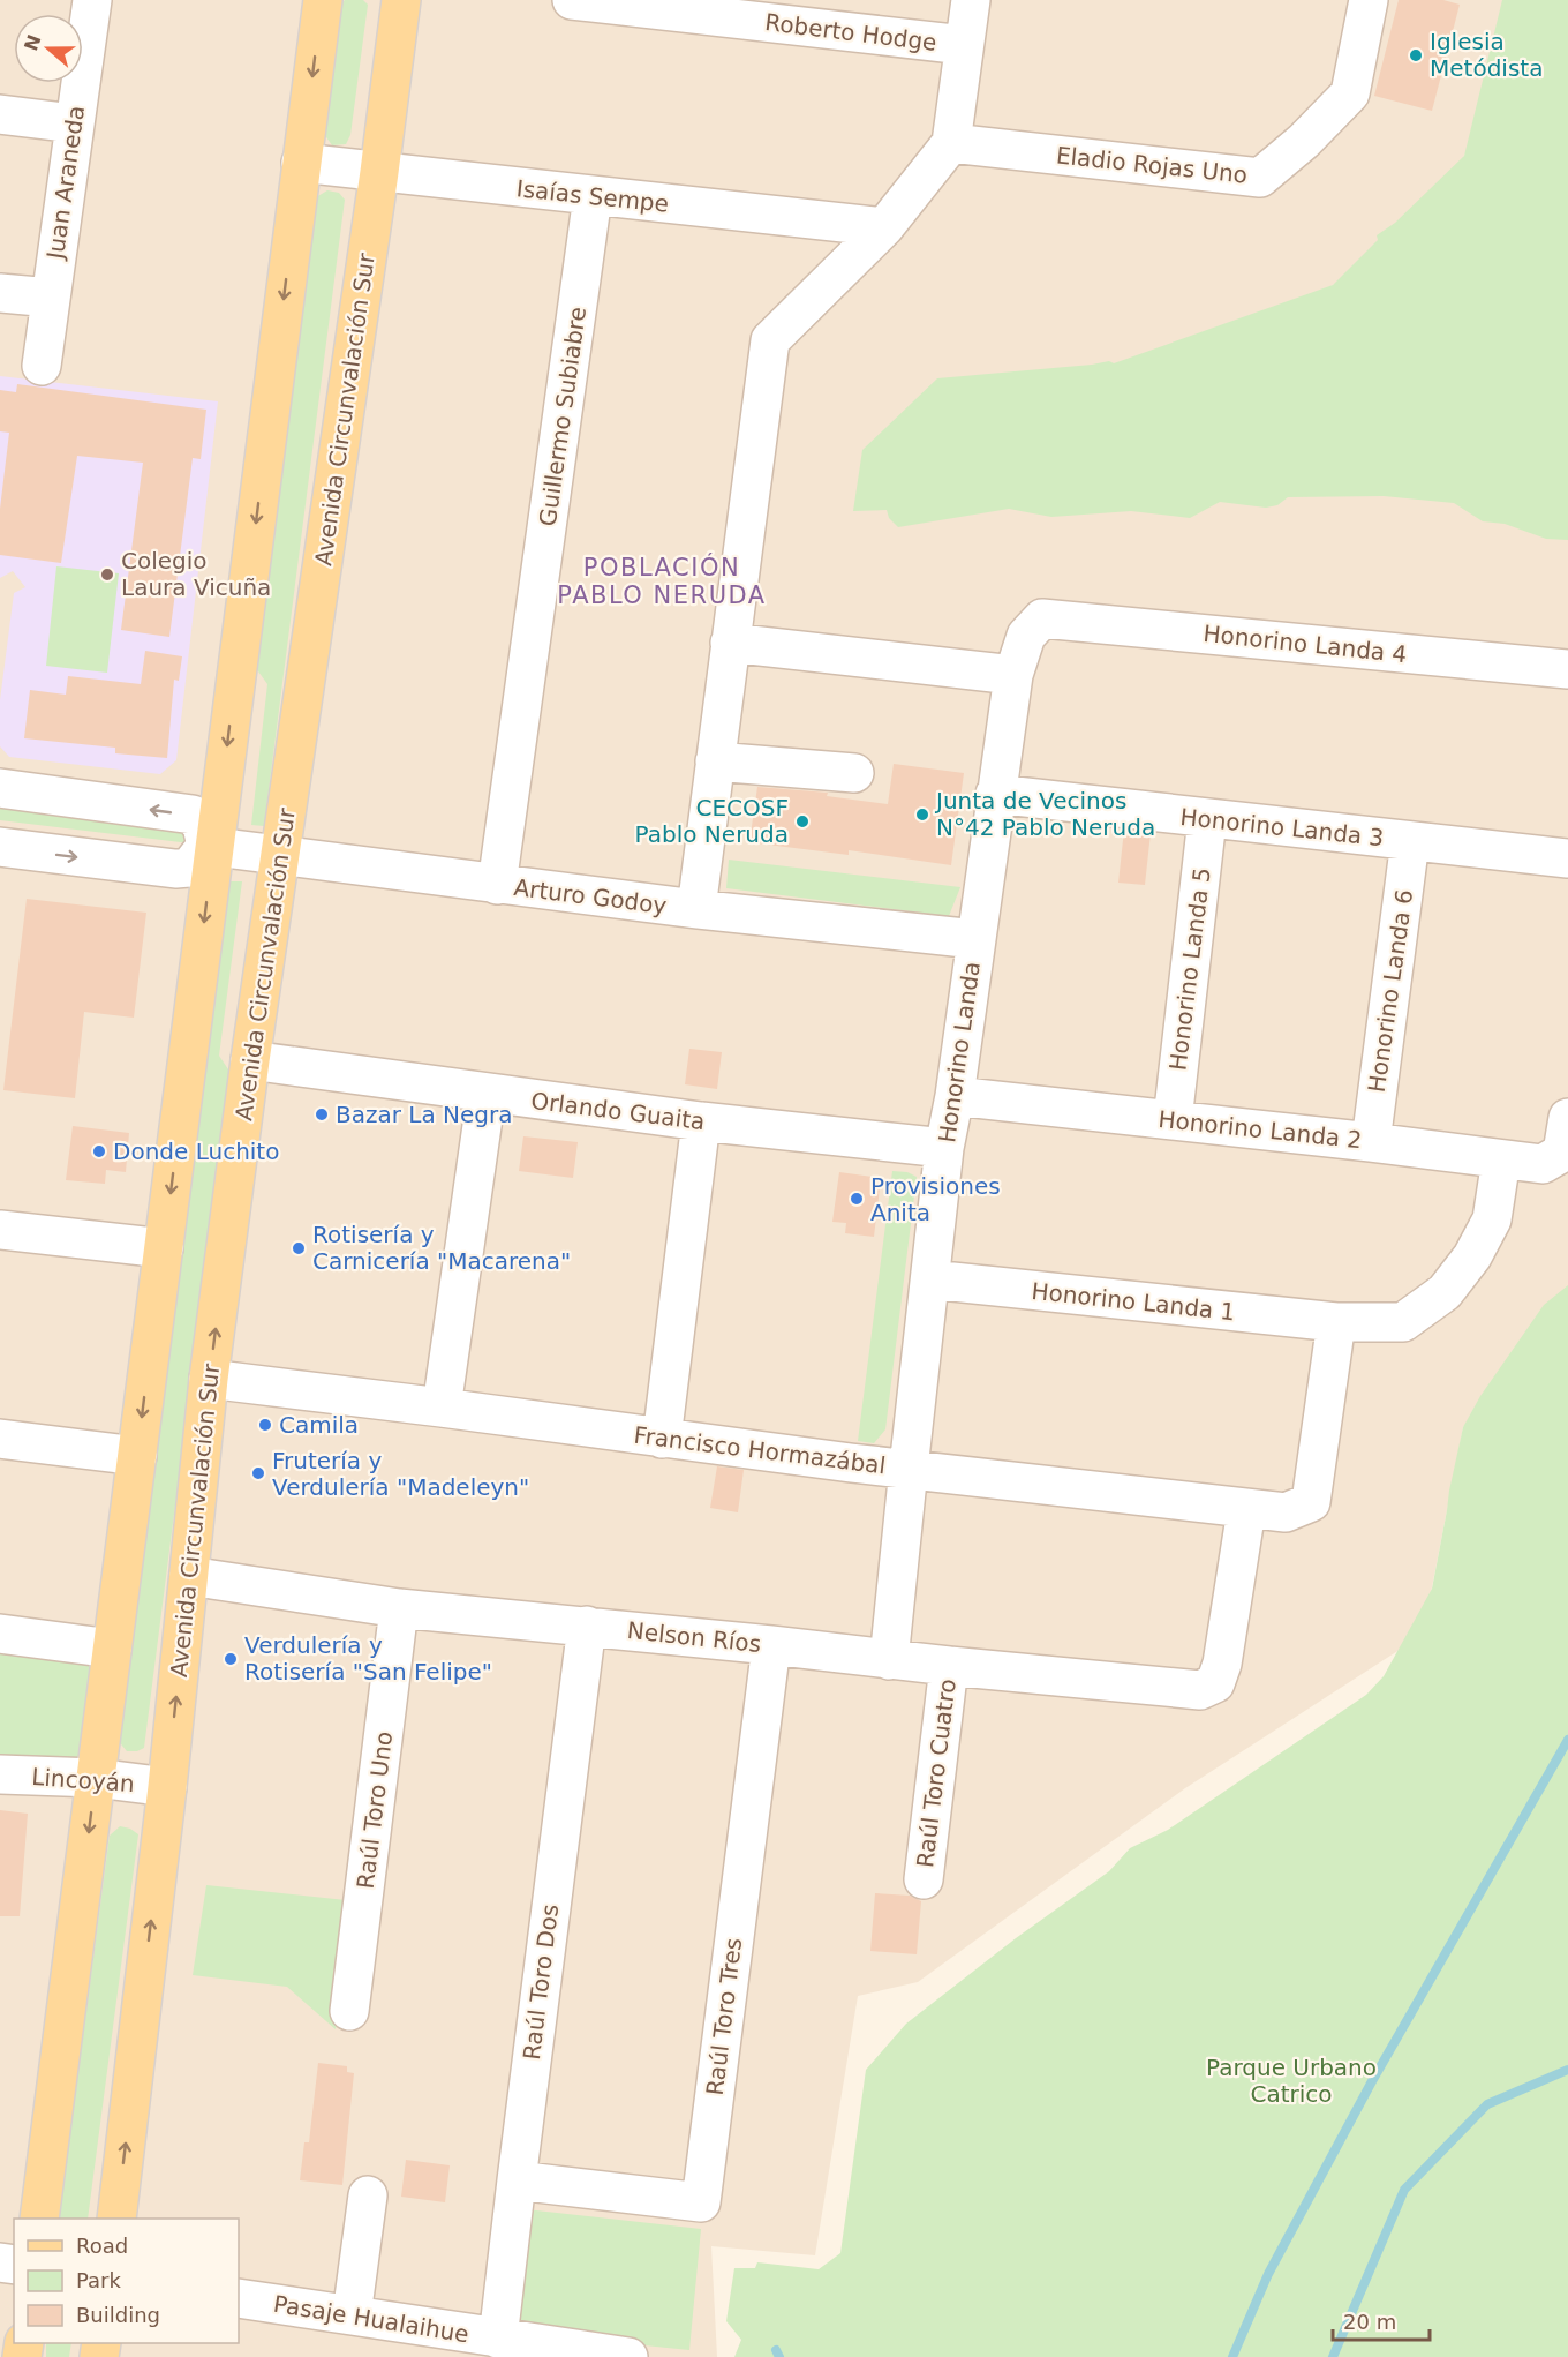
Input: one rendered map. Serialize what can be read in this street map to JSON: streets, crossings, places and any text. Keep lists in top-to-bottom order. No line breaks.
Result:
{"streets":{"main road":["Avenida Circunvalación Sur"],"street":["Roberto Hodge","Eladio Rojas Uno","Juan Araneda","Isaías Sempe","Guillermo Subiabre","Honorino Landa 4","Honorino Landa 3","Arturo Godoy","Honorino Landa 5","Honorino Landa 6","Honorino Landa","Orlando Guaita","Honorino Landa 2","Honorino Landa 1","Francisco Hormazábal","Nelson Ríos","Raúl Toro Cuatro","Lincoyán","Raúl Toro Uno","Raúl Toro Dos","Raúl Toro Tres","Pasaje Hualaihue"]},"crossings":[["Isaías Sempe","Avenida Circunvalación Sur"],["Isaías Sempe","Guillermo Subiabre"],["Avenida Circunvalación Sur","Arturo Godoy"],["Avenida Circunvalación Sur","Orlando Guaita"],["Avenida Circunvalación Sur","Francisco Hormazábal"],["Avenida Circunvalación Sur","Nelson Ríos"],["Avenida Circunvalación Sur","Lincoyán"],["Guillermo Subiabre","Arturo Godoy"],["Honorino Landa 4","Honorino Landa"],["Honorino Landa 3","Honorino Landa 5"],["Honorino Landa 3","Honorino Landa 6"],["Honorino Landa 3","Honorino Landa"],["Arturo Godoy","Honorino Landa"],["Honorino Landa 5","Honorino Landa 2"],["Honorino Landa 6","Honorino Landa 2"],["Honorino Landa","Orlando Guaita"],["Honorino Landa","Honorino Landa 2"],["Honorino Landa","Honorino Landa 1"],["Honorino Landa","Francisco Hormazábal"],["Honorino Landa","Nelson Ríos"],["Honorino Landa 2","Honorino Landa 1"],["Honorino Landa 1","Francisco Hormazábal"],["Francisco Hormazábal","Nelson Ríos"],["Nelson Ríos","Raúl Toro Cuatro"],["Nelson Ríos","Raúl Toro Uno"],["Nelson Ríos","Raúl Toro Dos"],["Nelson Ríos","Raúl Toro Tres"],["Raúl Toro Dos","Raúl Toro Tres"],["Raúl Toro Dos","Pasaje Hualaihue"]],"districts":["POBLACIÓN PABLO NERUDA"],"parks":["Parque Urbano Catrico"],"places":["Iglesia Metódista","Colegio Laura Vicuña","Junta de Vecinos N°42 Pablo Neruda","CECOSF Pablo Neruda","Bazar La Negra","Donde Luchito","Provisiones Anita","Rotisería y Carnicería \"Macarena\"","Camila","Frutería y Verdulería \"Madeleyn\"","Verdulería y Rotisería \"San Felipe\""],"legend":["Road","Park","Building"],"scale_bar":"20 m","north":"left"}
